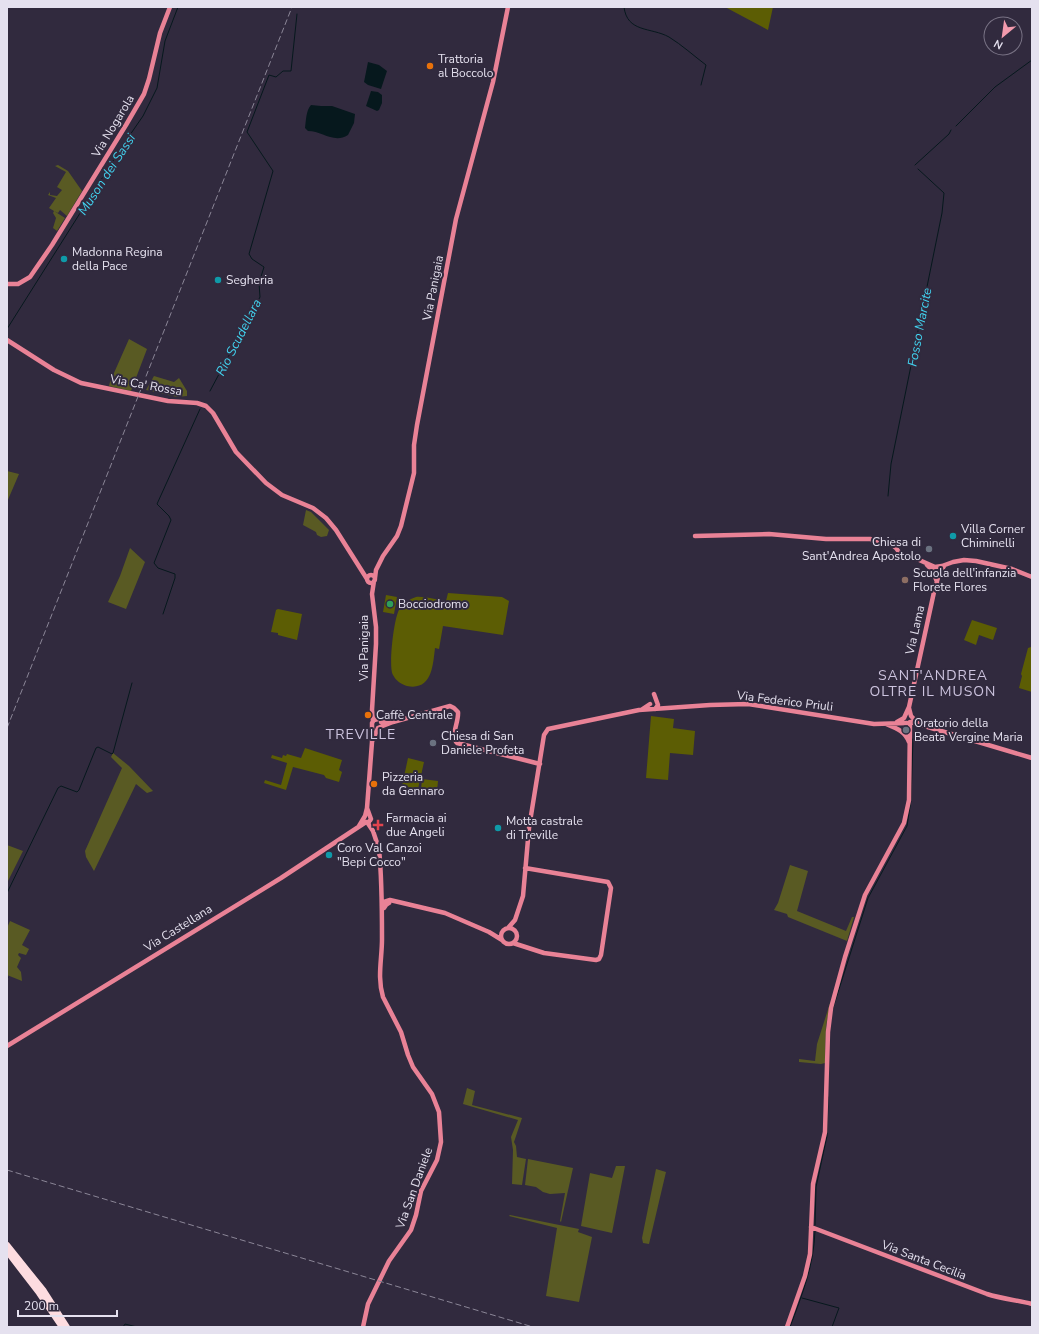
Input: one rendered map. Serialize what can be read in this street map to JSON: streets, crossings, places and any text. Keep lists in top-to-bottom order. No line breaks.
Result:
{"streets":{"street":["Via Nogarola","Via Panigaia","Via Ca' Rossa","Via Lama","Via Federico Priuli","Via Castellana","Via San Daniele","Via Santa Cecilia"]},"crossings":[["Via Lama","Via Federico Priuli"],["Via Castellana","Via San Daniele"]],"districts":["SANT'ANDREA OLTRE IL MUSON","TREVILLE"],"water":["Muson dei Sassi","Fosso Marcite","Rio Scudellara"],"places":{"other":["Trattoria al Boccolo","Madonna Regina della Pace","Segheria","Villa Corner Chiminelli","Chiesa di Sant'Andrea Apostolo","Scuola dell'infanzia Florete Flores","Bocciodromo","Caffè Centrale","Oratorio della Beata Vergine Maria","Chiesa di San Daniele Profeta","Pizzeria da Gennaro","Motta castrale di Treville","Coro Val Canzoi \"Bepi Cocco\""],"health":["Farmacia ai due Angeli"]},"scale_bar":"200 m","north":"bottom left"}
